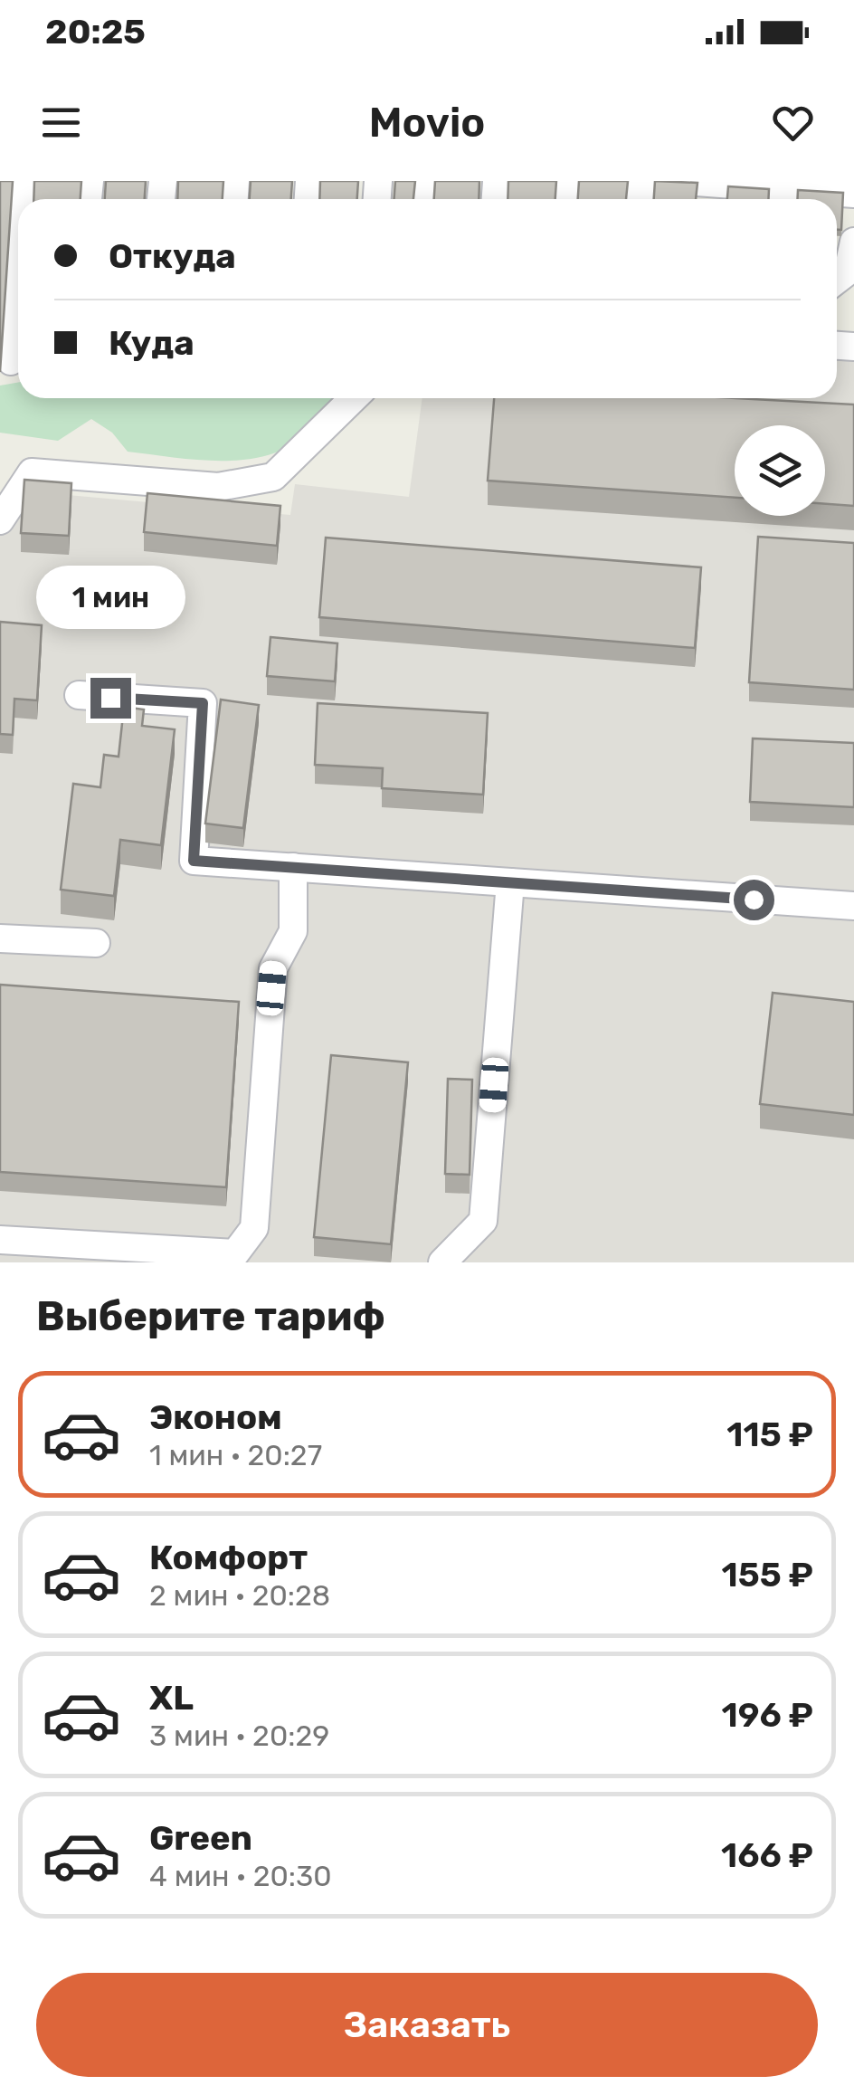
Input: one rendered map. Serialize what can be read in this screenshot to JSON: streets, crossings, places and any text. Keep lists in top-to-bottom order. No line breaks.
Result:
{"page":{"status":"20:25","header":"Movio","banner":["Откуда","Куда"],"bubble":"1 мин","heading":"Выберите тариф","list":[{"name":"Эконом","note":"1 мин · 20:27","value":"115 ₽"},{"name":"Комфорт","note":"2 мин · 20:28","value":"155 ₽"},{"name":"XL","note":"3 мин · 20:29","value":"196 ₽"},{"name":"Green","note":"4 мин · 20:30","value":"166 ₽"}],"buttons":"Заказать"}}
